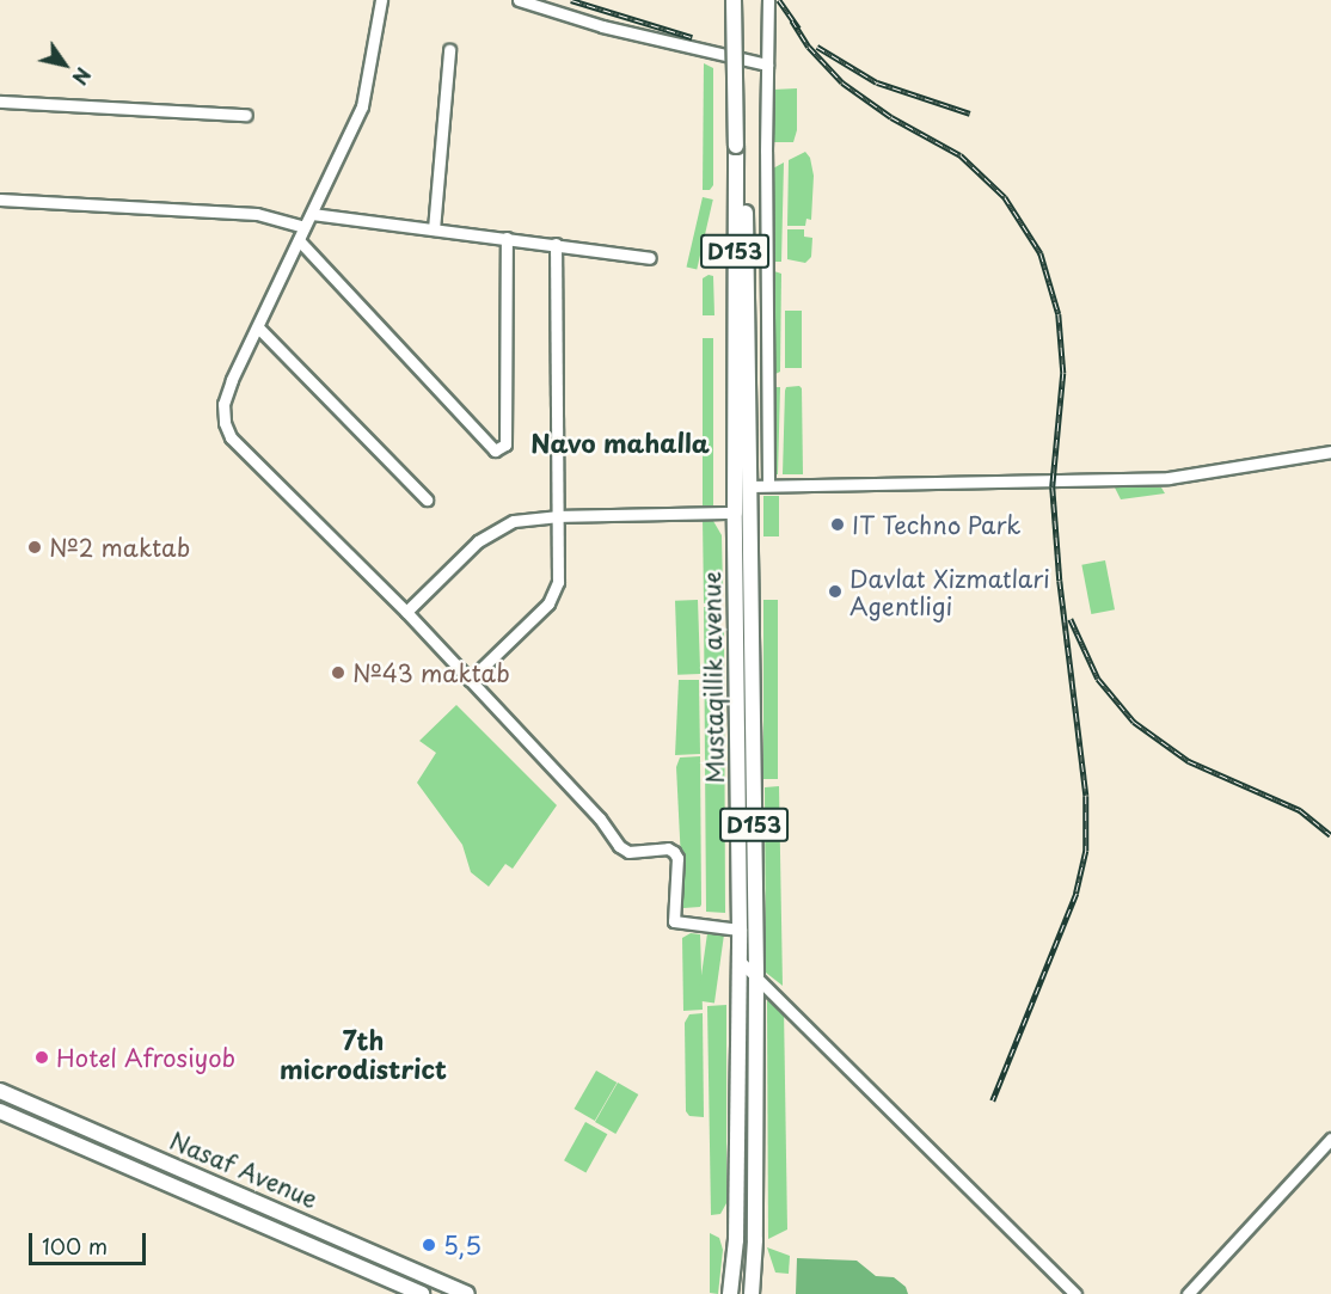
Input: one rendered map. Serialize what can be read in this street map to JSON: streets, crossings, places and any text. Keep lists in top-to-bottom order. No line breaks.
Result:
{"streets":{"main road":["D153","Mustaqillik avenue","Nasaf Avenue"]},"crossings":[["D153","Mustaqillik avenue"]],"districts":["Navo mahalla","7th microdistrict"],"places":["IT Techno Park","№2 maktab","Davlat Xizmatlari Agentligi","№43 maktab","Hotel Afrosiyob","5,5"],"scale_bar":"100 m","north":"bottom right"}
